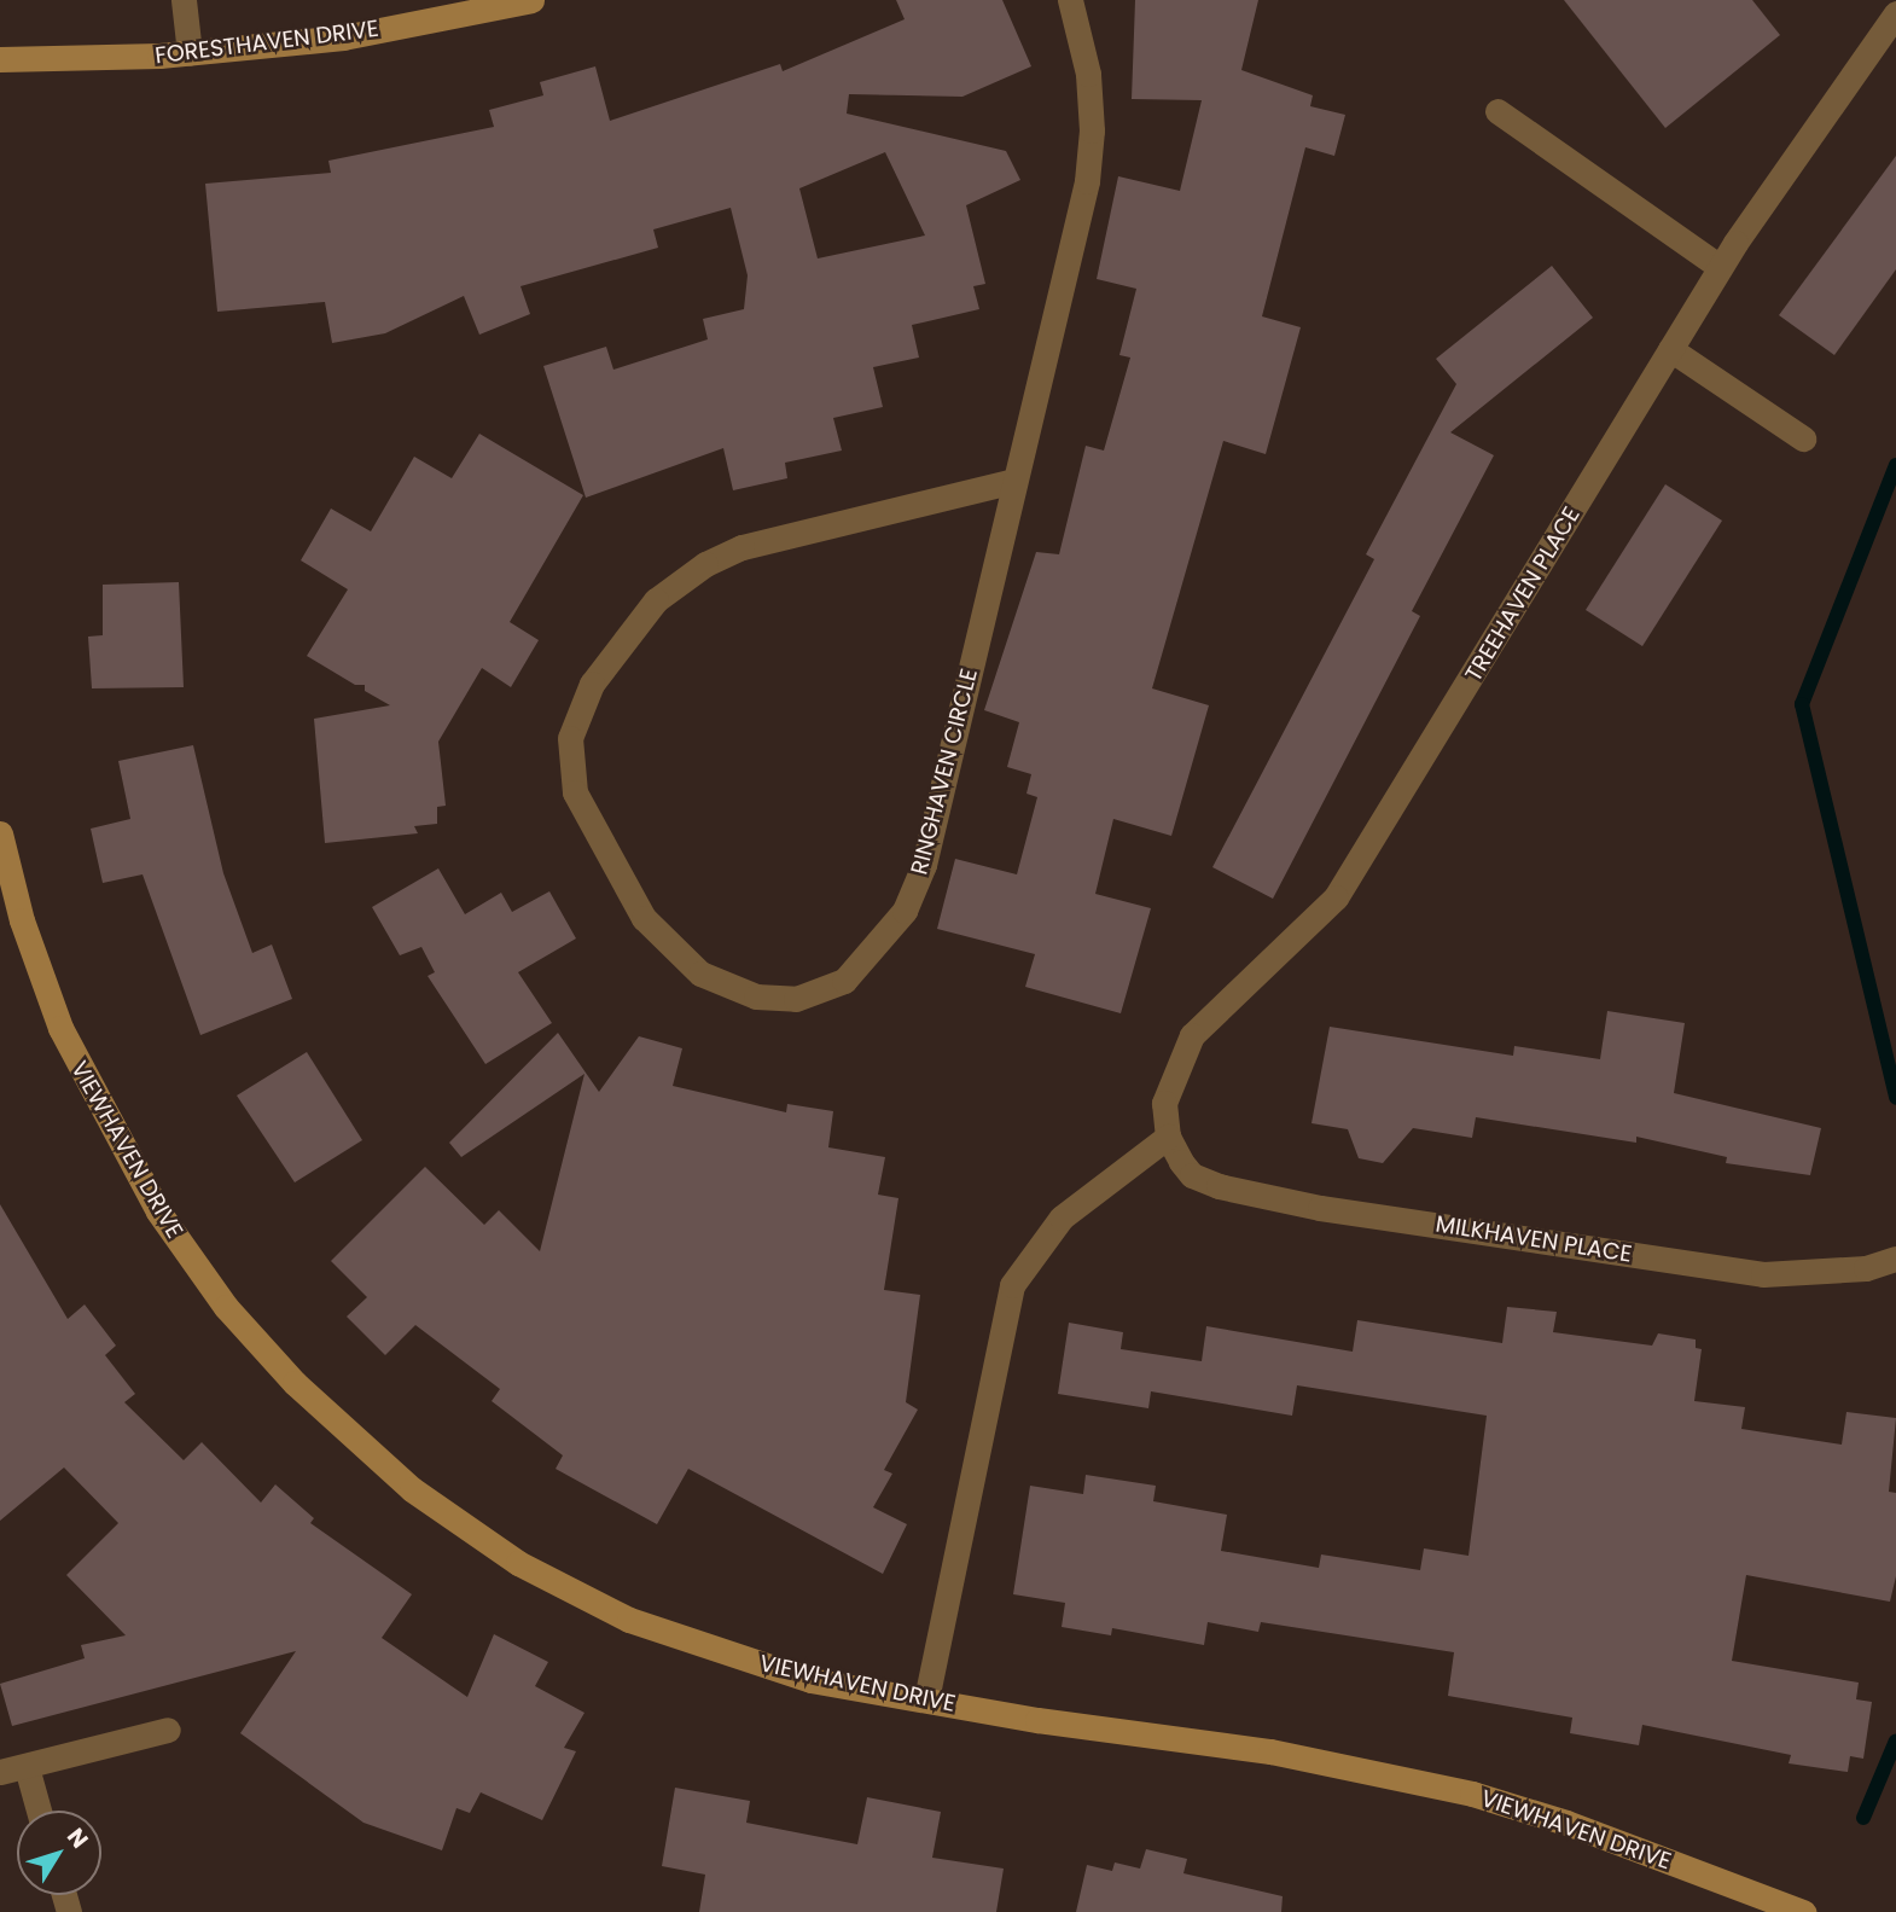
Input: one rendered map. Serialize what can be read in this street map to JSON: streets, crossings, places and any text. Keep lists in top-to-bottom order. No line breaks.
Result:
{"streets":{"street":["FORESTHAVEN DRIVE","TREEHAVEN PLACE","RINGHAVEN CIRCLE","VIEWHAVEN DRIVE","MILKHAVEN PLACE"]},"crossings":[["TREEHAVEN PLACE","MILKHAVEN PLACE"]],"north":"top right"}
